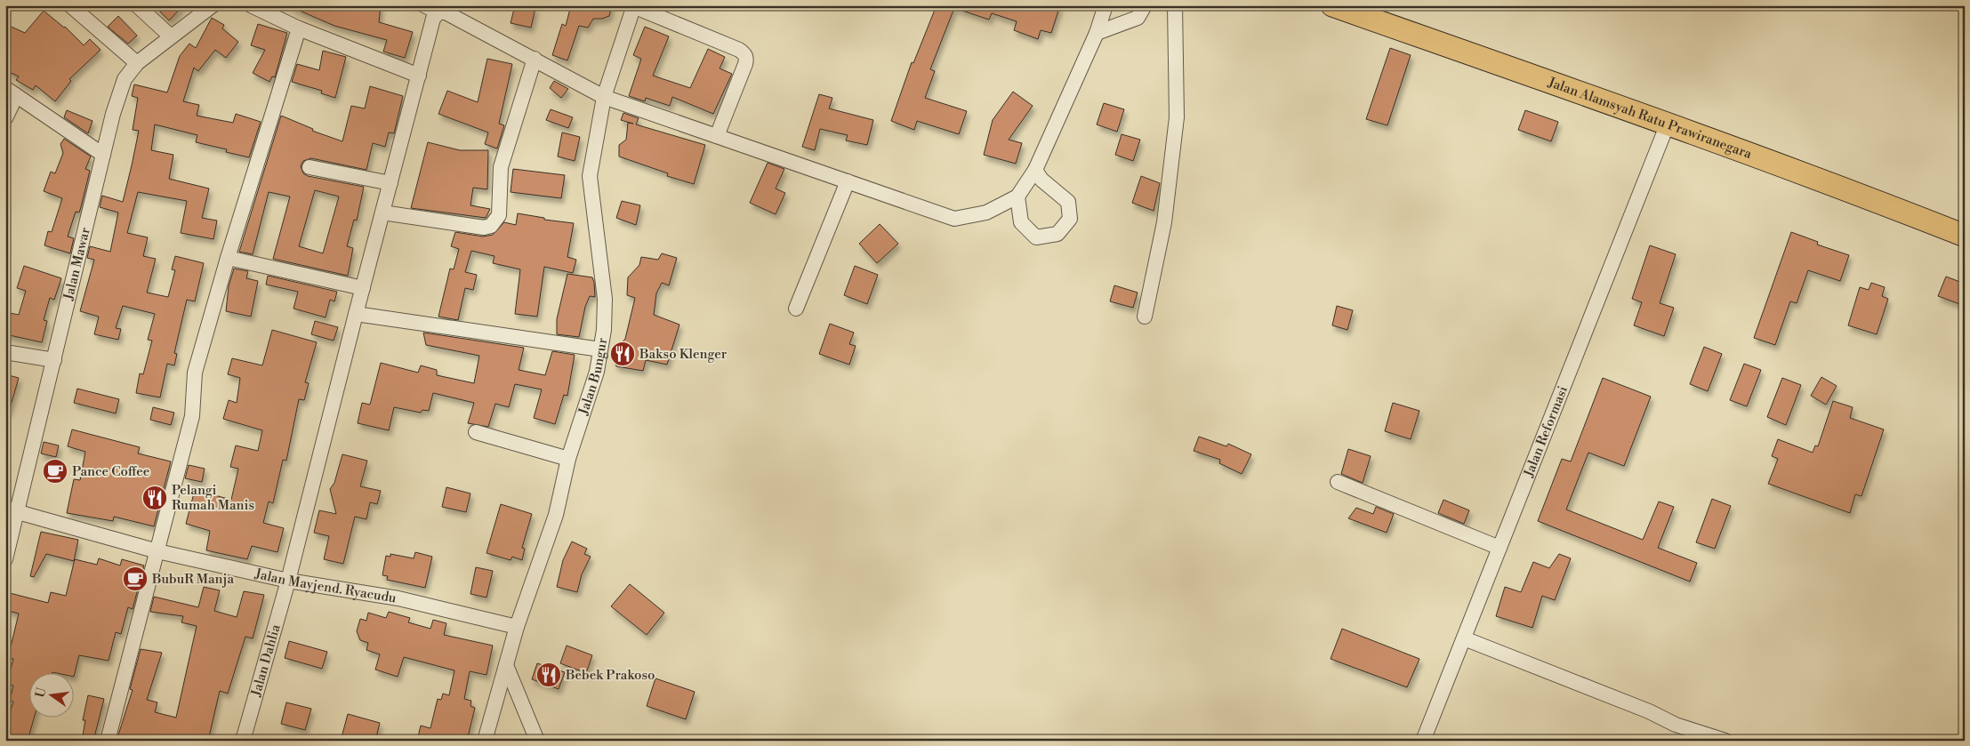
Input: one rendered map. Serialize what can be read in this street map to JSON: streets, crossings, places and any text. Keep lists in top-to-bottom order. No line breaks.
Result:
{"streets":{"main road":["Jalan Alamsyah Ratu Prawiranegara"],"street":["Jalan Mawar","Jalan Bungur","Jalan Reformasi","Jalan Mayjend. Ryacudu","Jalan Dahlia"]},"crossings":[["Jalan Alamsyah Ratu Prawiranegara","Jalan Reformasi"],["Jalan Mawar","Jalan Mayjend. Ryacudu"],["Jalan Bungur","Jalan Mayjend. Ryacudu"],["Jalan Mayjend. Ryacudu","Jalan Dahlia"]],"places":{"restaurant":["Bakso Klenger","Pelangi Rumah Manis","Bebek Prakoso"],"cafe":["Pance Coffee","BubuR Manja"]},"north":"left"}
